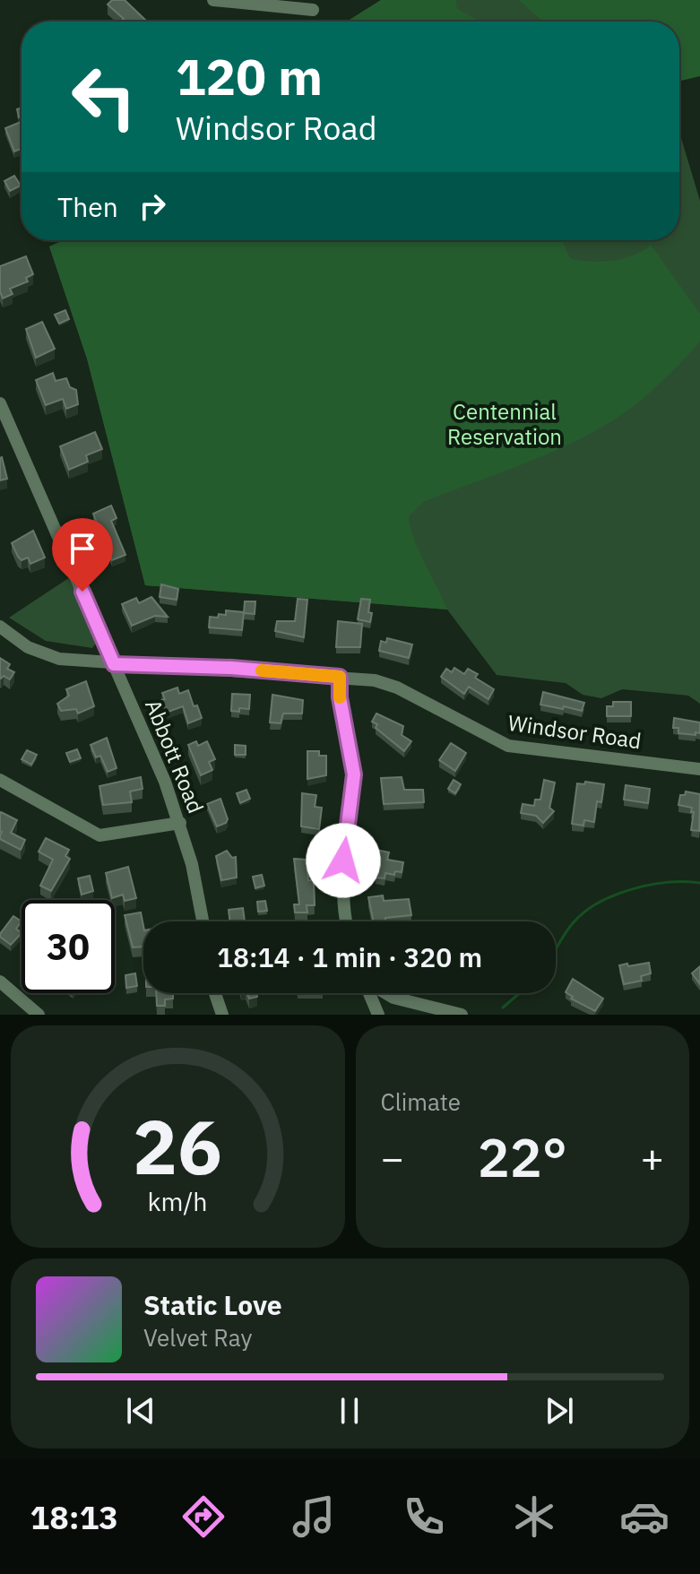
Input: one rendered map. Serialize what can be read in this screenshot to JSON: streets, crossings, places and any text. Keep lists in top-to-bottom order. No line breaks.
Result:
{"streets":{"street":["Windsor Road","Abbott Road"]},"crossings":[["Windsor Road","Abbott Road"]],"parks":["Centennial Reservation"],"page":{"turn":["120 m","Windsor Road"],"then":"Then","limit":"30","trip":"18:14 · 1 min · 320 m","tile":"Climate","heat":["−","22°","+"],"song":["Static Love","Velvet Ray"],"tabs":"18:13","gauge":["26","km/h"]}}
